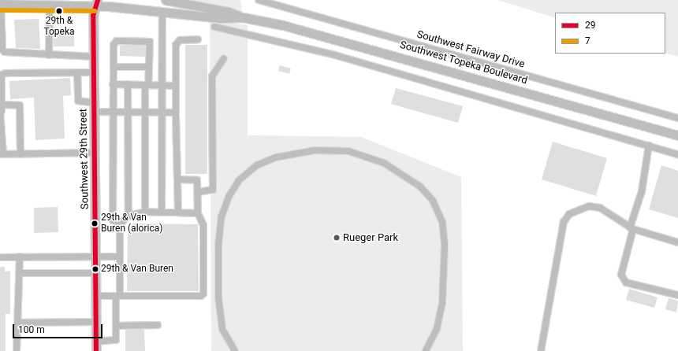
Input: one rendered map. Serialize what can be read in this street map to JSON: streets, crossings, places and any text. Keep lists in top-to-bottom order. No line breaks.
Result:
{"streets":{"main road":["Southwest Topeka Boulevard","Southwest 29th Street"],"street":["Southwest Fairway Drive"]},"crossings":[["Southwest Topeka Boulevard","Southwest 29th Street"]],"places":["29th & Topeka","29th & Van Buren (alorica)","Rueger Park","29th & Van Buren"],"lines":["transit line 29","transit line 7"],"legend":["29","7"],"scale_bar":"100 m"}
